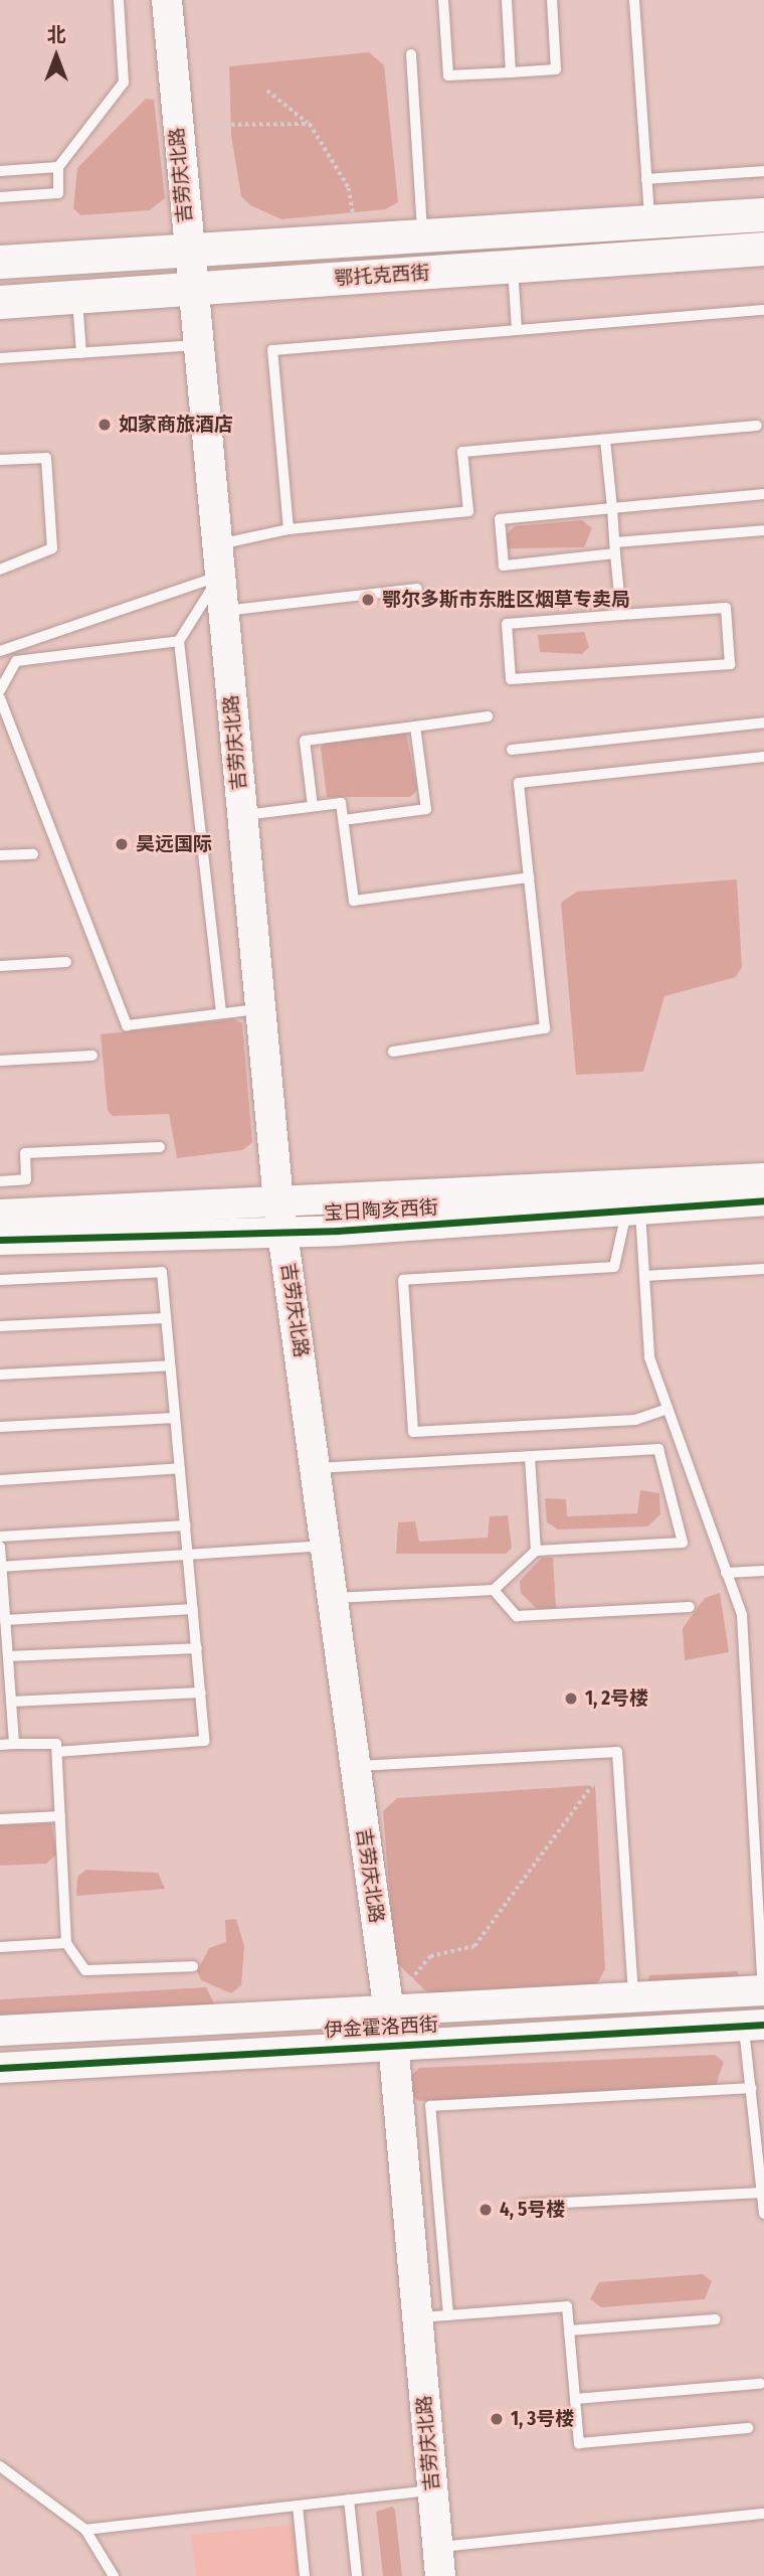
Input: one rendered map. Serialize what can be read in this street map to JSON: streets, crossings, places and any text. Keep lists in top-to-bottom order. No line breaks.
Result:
{"streets":{"main road":["鄂托克西街"],"street":["吉劳庆北路","宝日陶亥西街","伊金霍洛西街"]},"crossings":[["吉劳庆北路","鄂托克西街"],["吉劳庆北路","宝日陶亥西街"],["吉劳庆北路","伊金霍洛西街"]],"places":["如家商旅酒店","鄂尔多斯市东胜区烟草专卖局","昊远国际","1, 2号楼","4, 5号楼","1, 3号楼"],"north":"top"}
